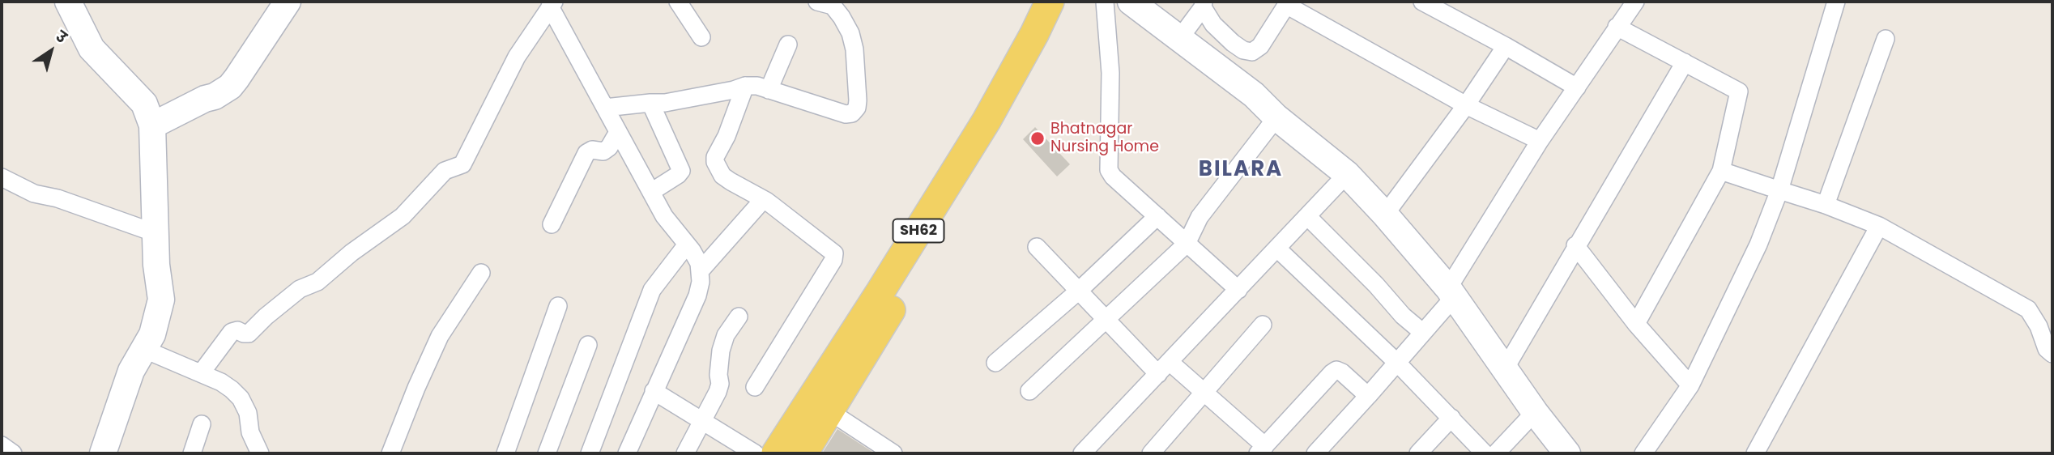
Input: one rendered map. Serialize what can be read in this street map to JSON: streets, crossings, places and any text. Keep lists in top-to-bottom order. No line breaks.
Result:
{"streets":{"main road":["SH62"]},"districts":["BILARA"],"places":["Bhatnagar Nursing Home"],"north":"top right"}
